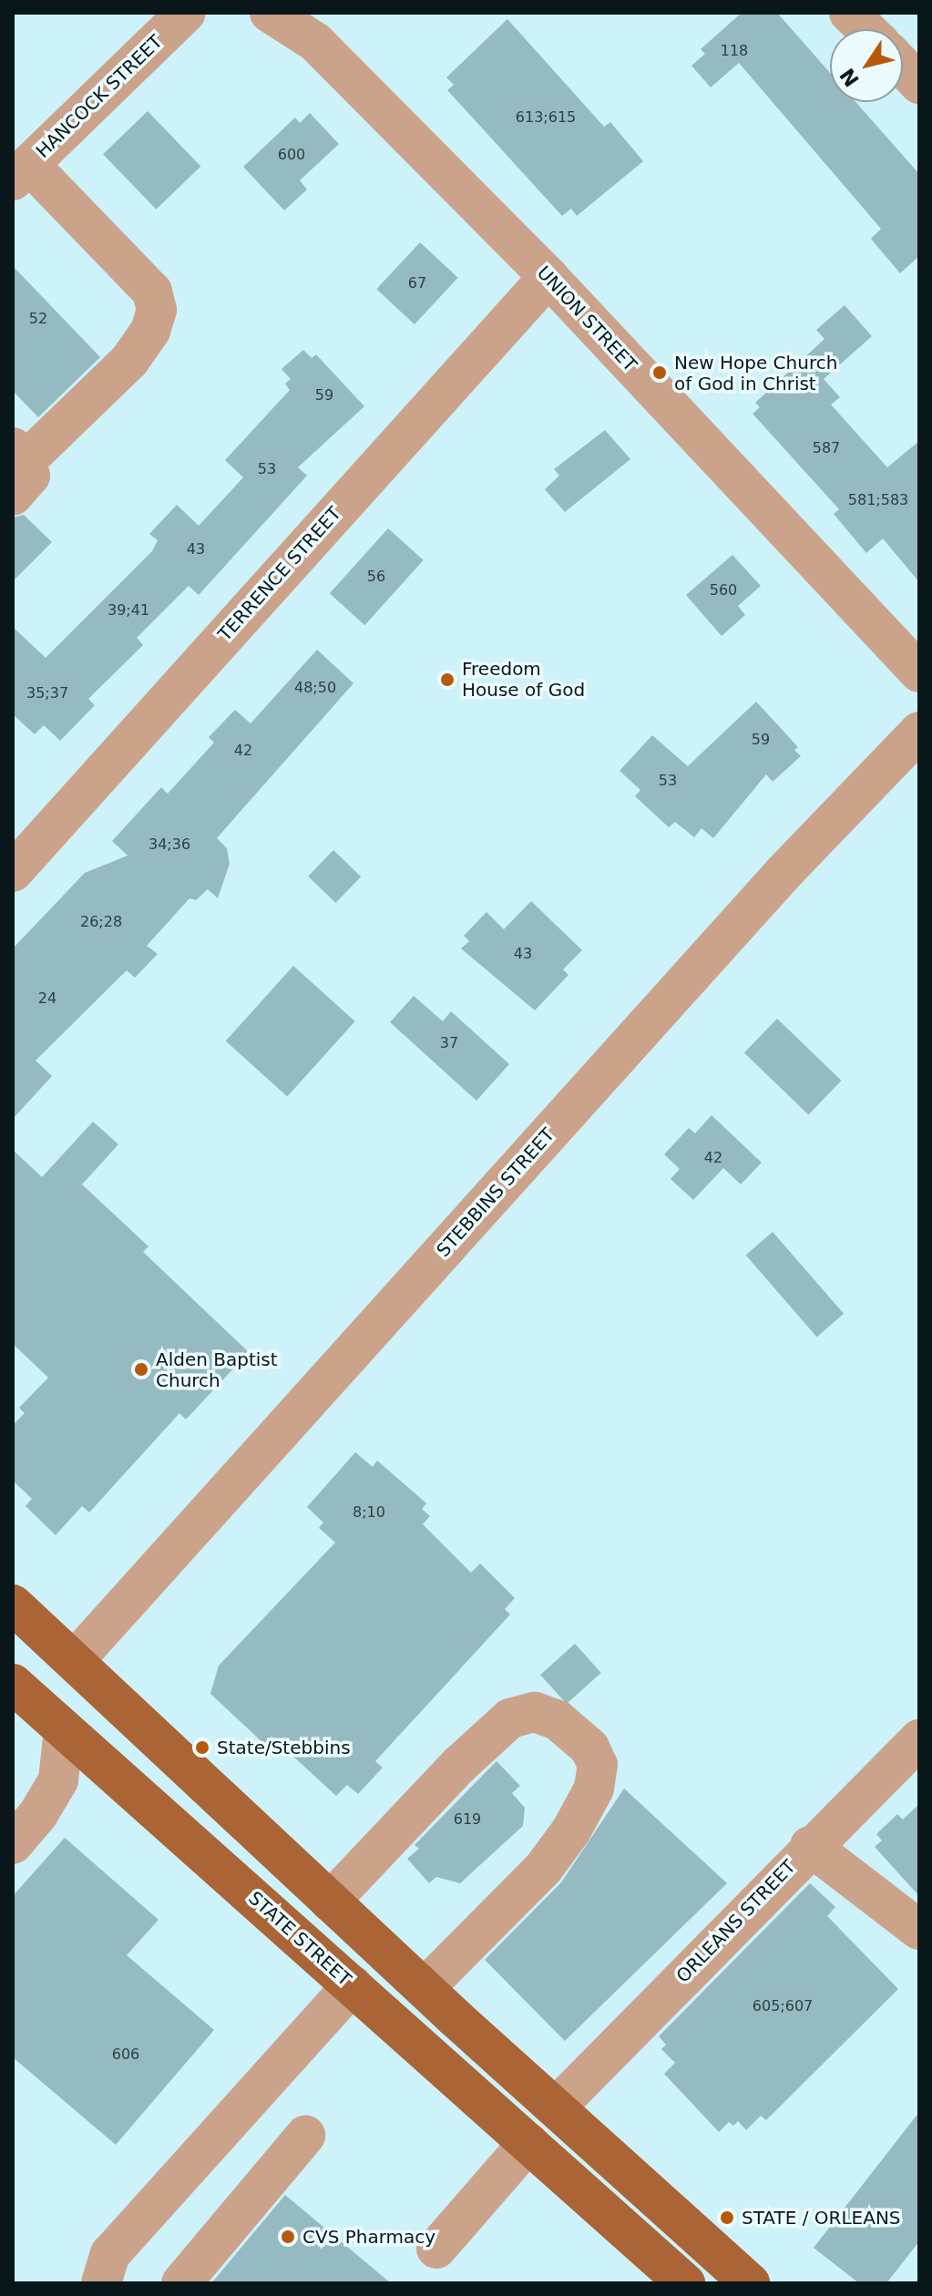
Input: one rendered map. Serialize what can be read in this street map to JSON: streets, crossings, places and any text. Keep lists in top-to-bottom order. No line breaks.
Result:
{"streets":{"main road":["STATE STREET"],"street":["HANCOCK STREET","UNION STREET","TERRENCE STREET","STEBBINS STREET","ORLEANS STREET"]},"crossings":[["UNION STREET","TERRENCE STREET"]],"places":["New Hope Church of God in Christ","Freedom House of God","Alden Baptist Church","State/Stebbins","STATE / ORLEANS","CVS Pharmacy"],"house_numbers":["118","613;615","600","67","52","59","587","53","581;583","43","56","560","39;41","48;50","35;37","59","42","53","34;36","26;28","43","24","37","42","8;10","619","605;607","606"],"north":"bottom left"}
